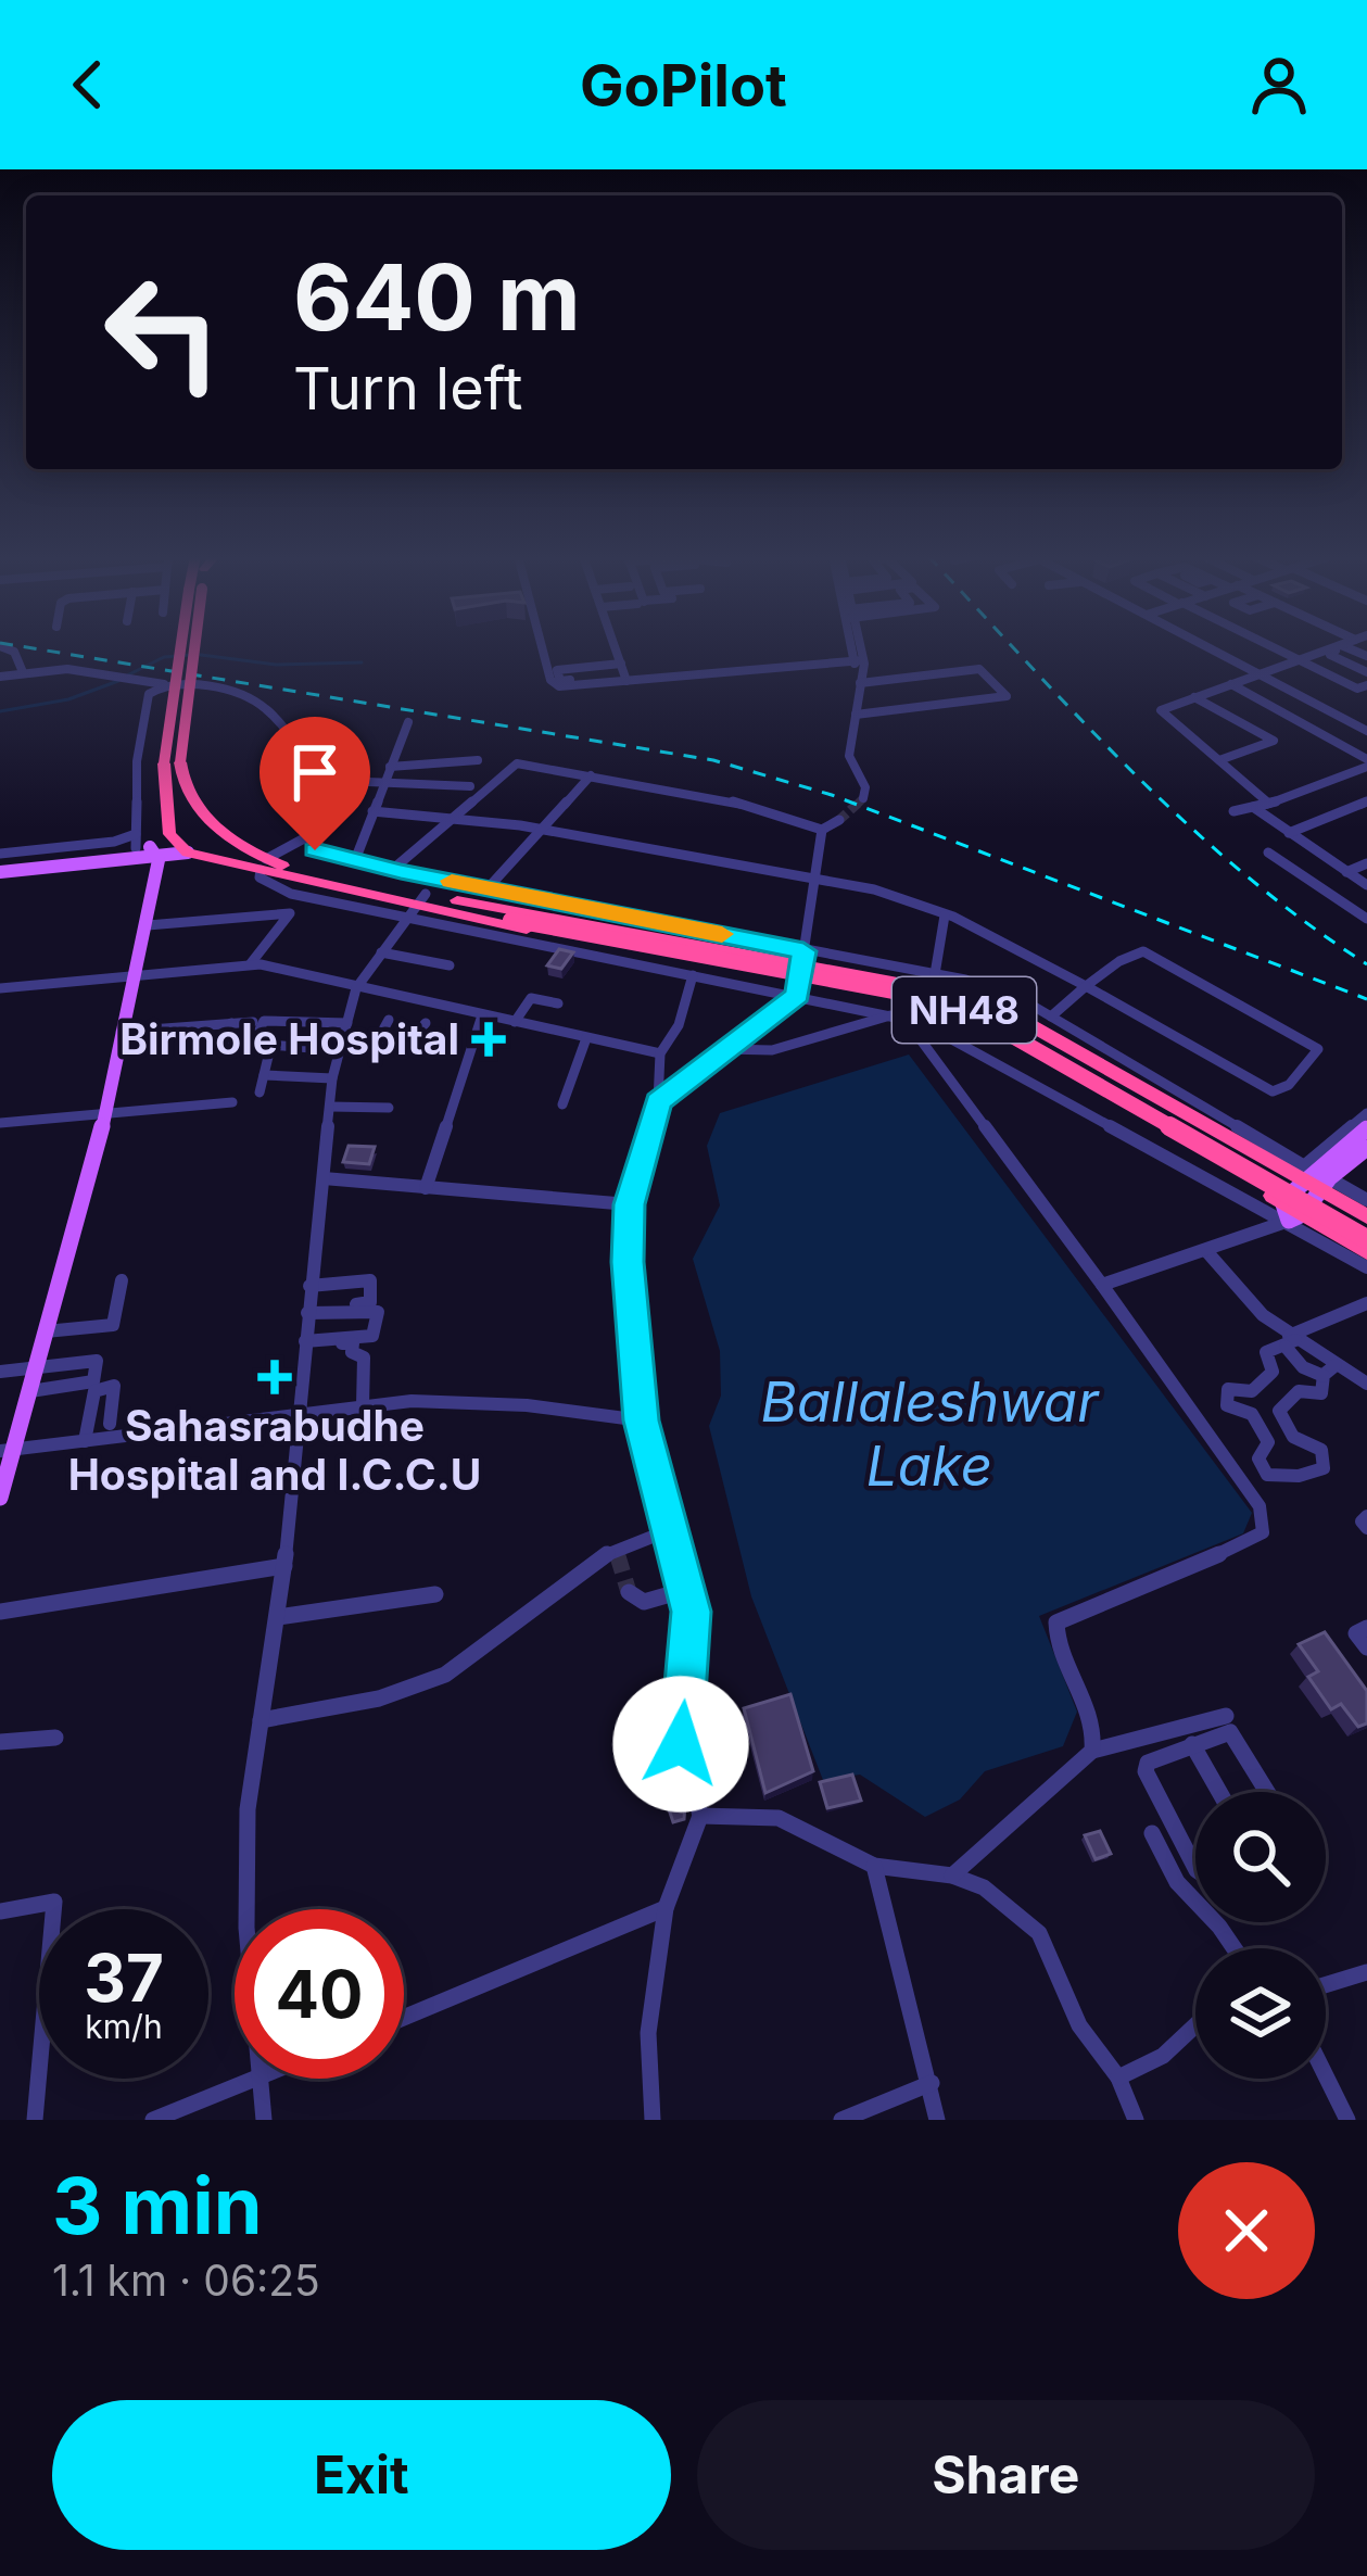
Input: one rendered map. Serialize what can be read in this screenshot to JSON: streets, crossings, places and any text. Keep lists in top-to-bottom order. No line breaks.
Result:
{"streets":{"highway":["NH48"]},"water":["Ballaleshwar Lake"],"places":{"health":["Birmole Hospital","Sahasrabudhe Hospital and I.C.C.U"]},"page":{"header":"GoPilot","turn":["640 m","Turn left"],"speed":"37 km/h","limit":"40","heading":["3 min","1.1 km · 06:25"],"buttons":["Exit","Share"]}}
